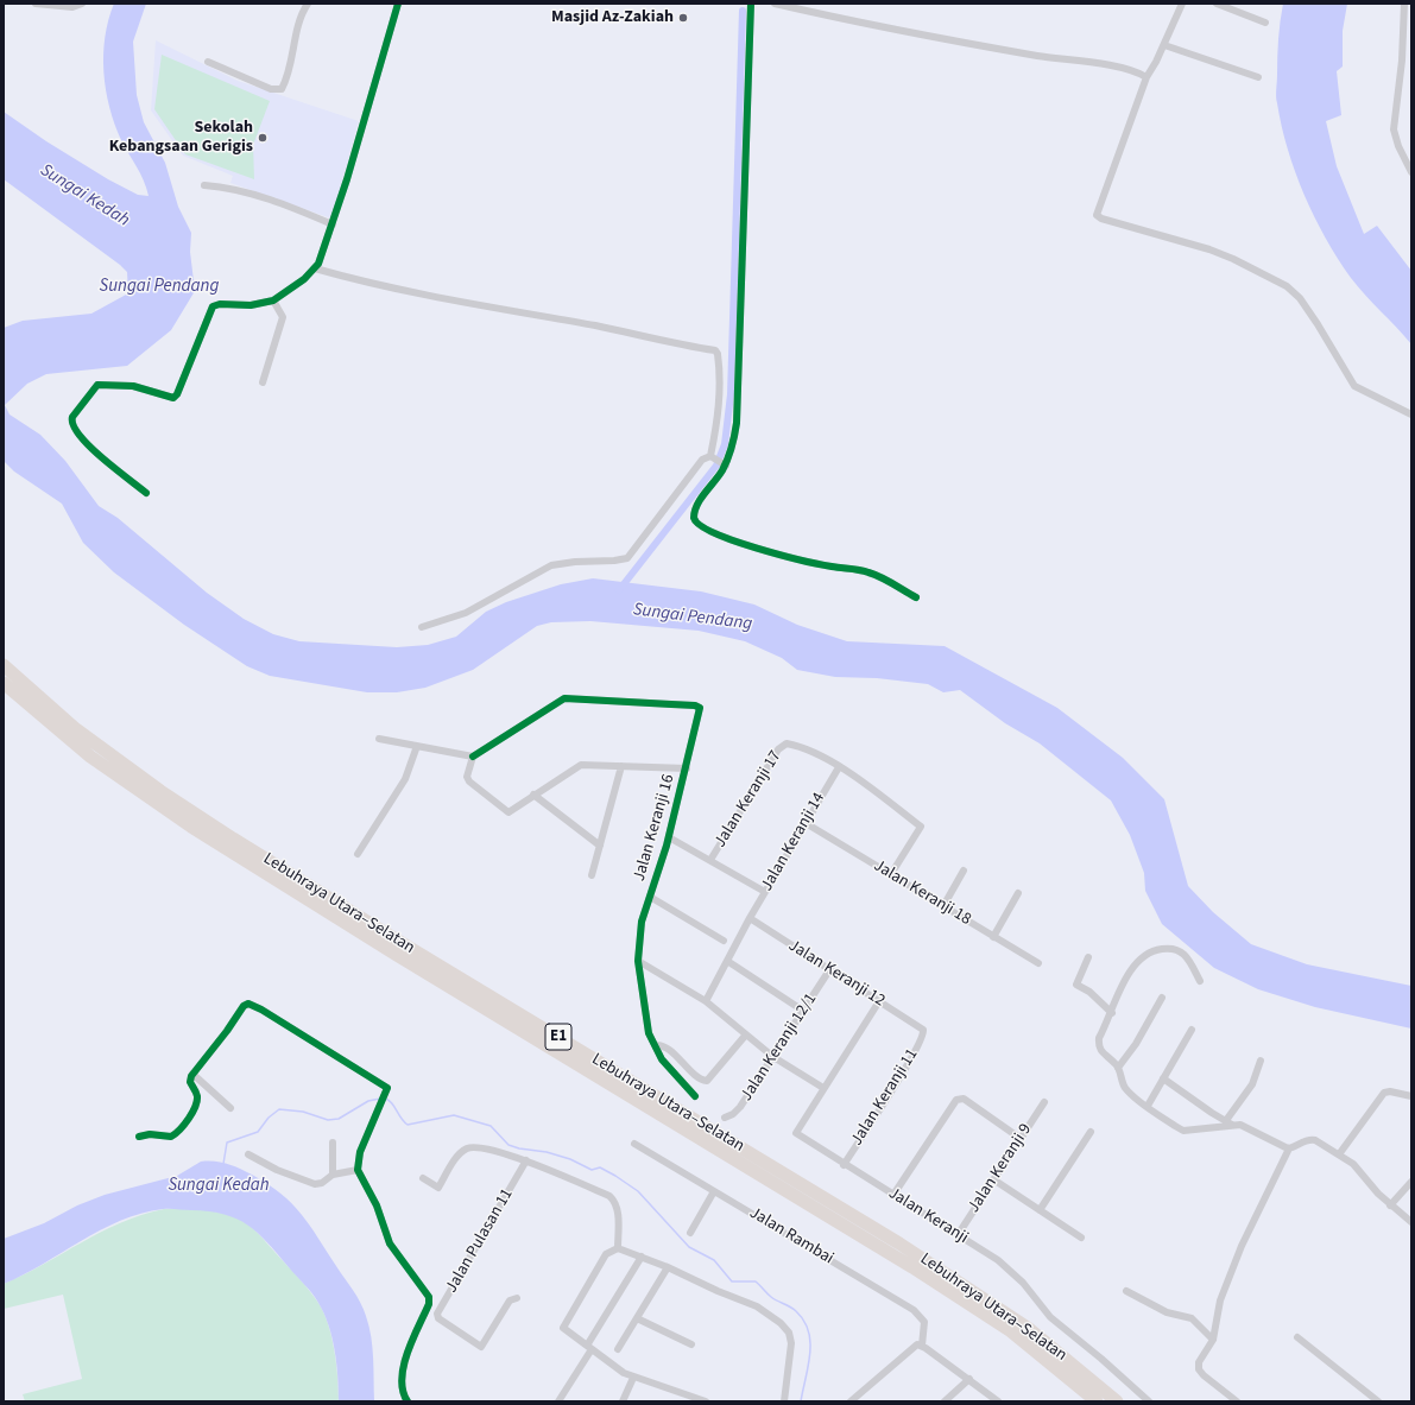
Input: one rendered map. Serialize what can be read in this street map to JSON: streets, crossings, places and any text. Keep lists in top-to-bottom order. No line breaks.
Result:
{"streets":{"highway":["Lebuhraya Utara–Selatan","E1"],"street":["Jalan Keranji 17","Jalan Keranji 16","Jalan Keranji 14","Jalan Keranji 18","Jalan Keranji 12","Jalan Keranji 12/1","Jalan Keranji 11","Jalan Keranji 9","Jalan Keranji","Jalan Rambai","Jalan Pulasan 11"]},"crossings":[["Jalan Keranji 17","Jalan Keranji 14"],["Jalan Keranji 14","Jalan Keranji 18"],["Jalan Keranji 14","Jalan Keranji 12"],["Jalan Keranji 12","Jalan Keranji 12/1"],["Jalan Keranji 12","Jalan Keranji 11"],["Jalan Keranji 11","Jalan Keranji"],["Jalan Keranji 9","Jalan Keranji"]],"water":["Sungai Kedah","Sungai Pendang"],"places":["Masjid Az-Zakiah","Sekolah Kebangsaan Gerigis"]}
